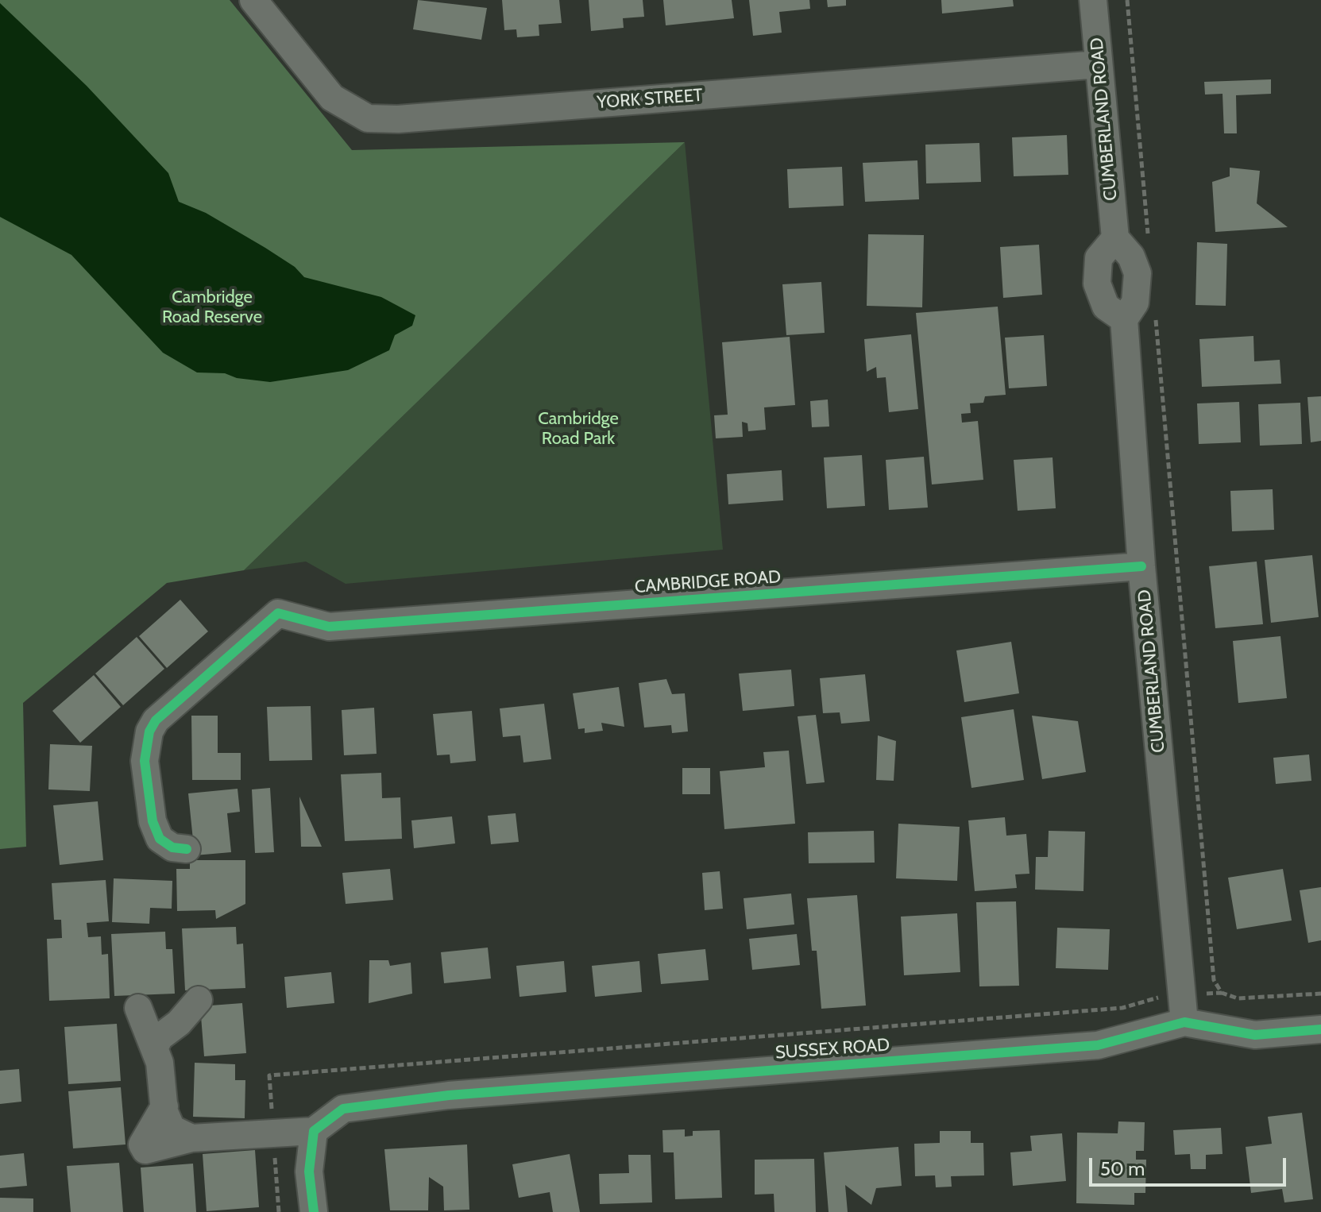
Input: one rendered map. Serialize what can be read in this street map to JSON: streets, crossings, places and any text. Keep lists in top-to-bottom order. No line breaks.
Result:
{"streets":{"street":["YORK STREET","CUMBERLAND ROAD","CAMBRIDGE ROAD","SUSSEX ROAD"]},"crossings":[["YORK STREET","CUMBERLAND ROAD"],["CUMBERLAND ROAD","CAMBRIDGE ROAD"],["CUMBERLAND ROAD","SUSSEX ROAD"]],"parks":["Cambridge Road Reserve","Cambridge Road Park"],"scale_bar":"50 m"}
